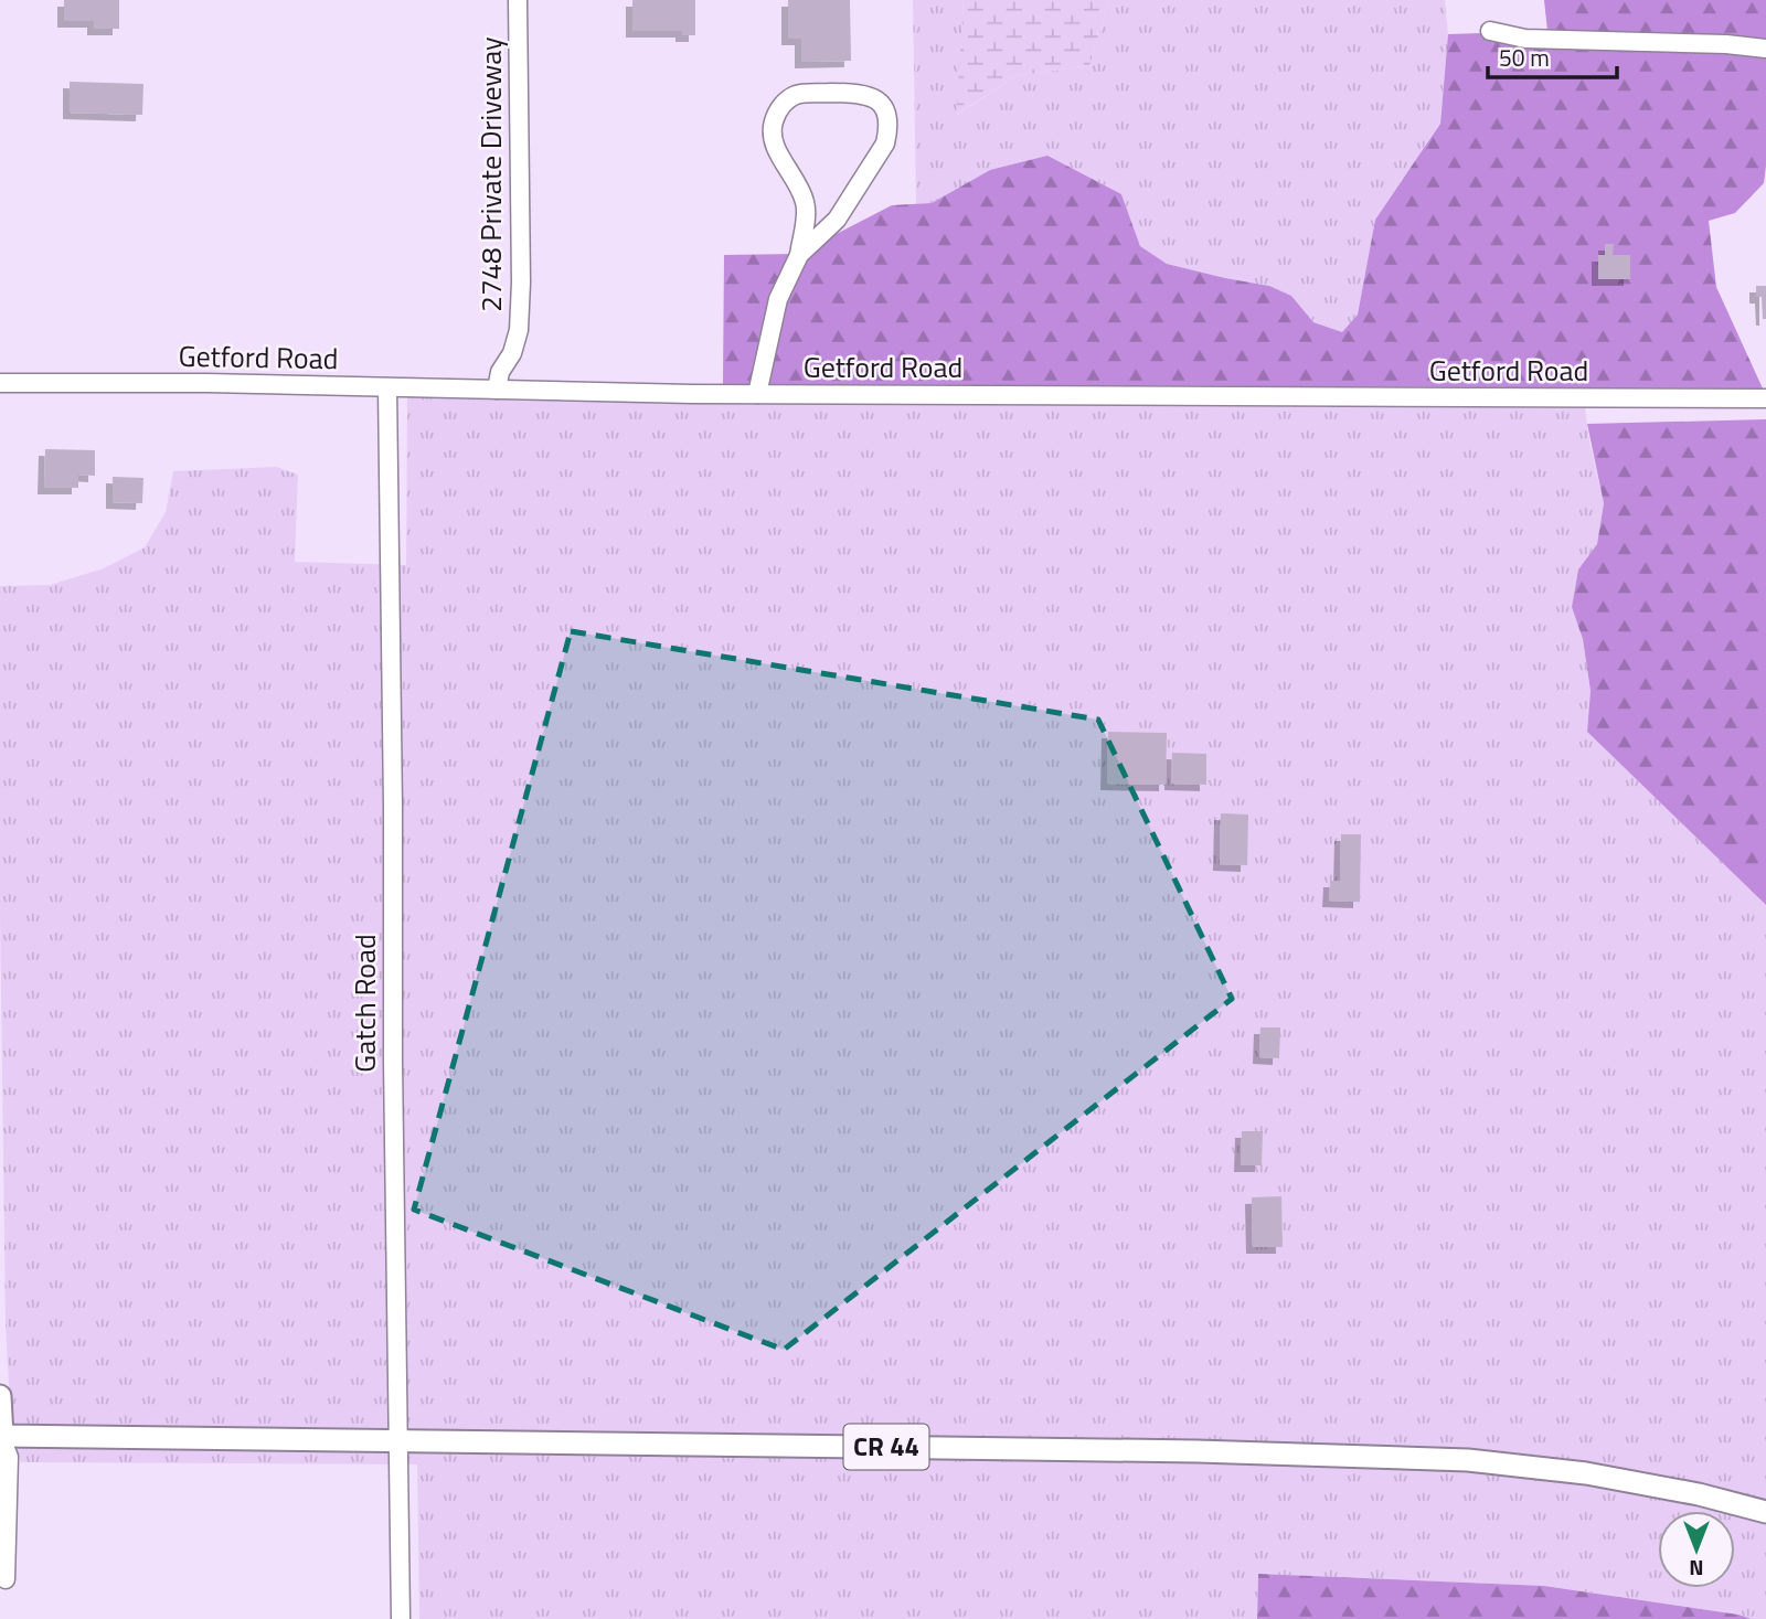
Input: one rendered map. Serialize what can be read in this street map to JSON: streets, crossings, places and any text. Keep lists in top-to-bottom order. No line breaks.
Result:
{"streets":{"main road":["CR 44"],"street":["2748 Private Driveway","Getford Road","Gatch Road"]},"crossings":[["2748 Private Driveway","Getford Road"],["Getford Road","Gatch Road"],["Gatch Road","CR 44"]],"scale_bar":"50 m","north":"bottom"}
